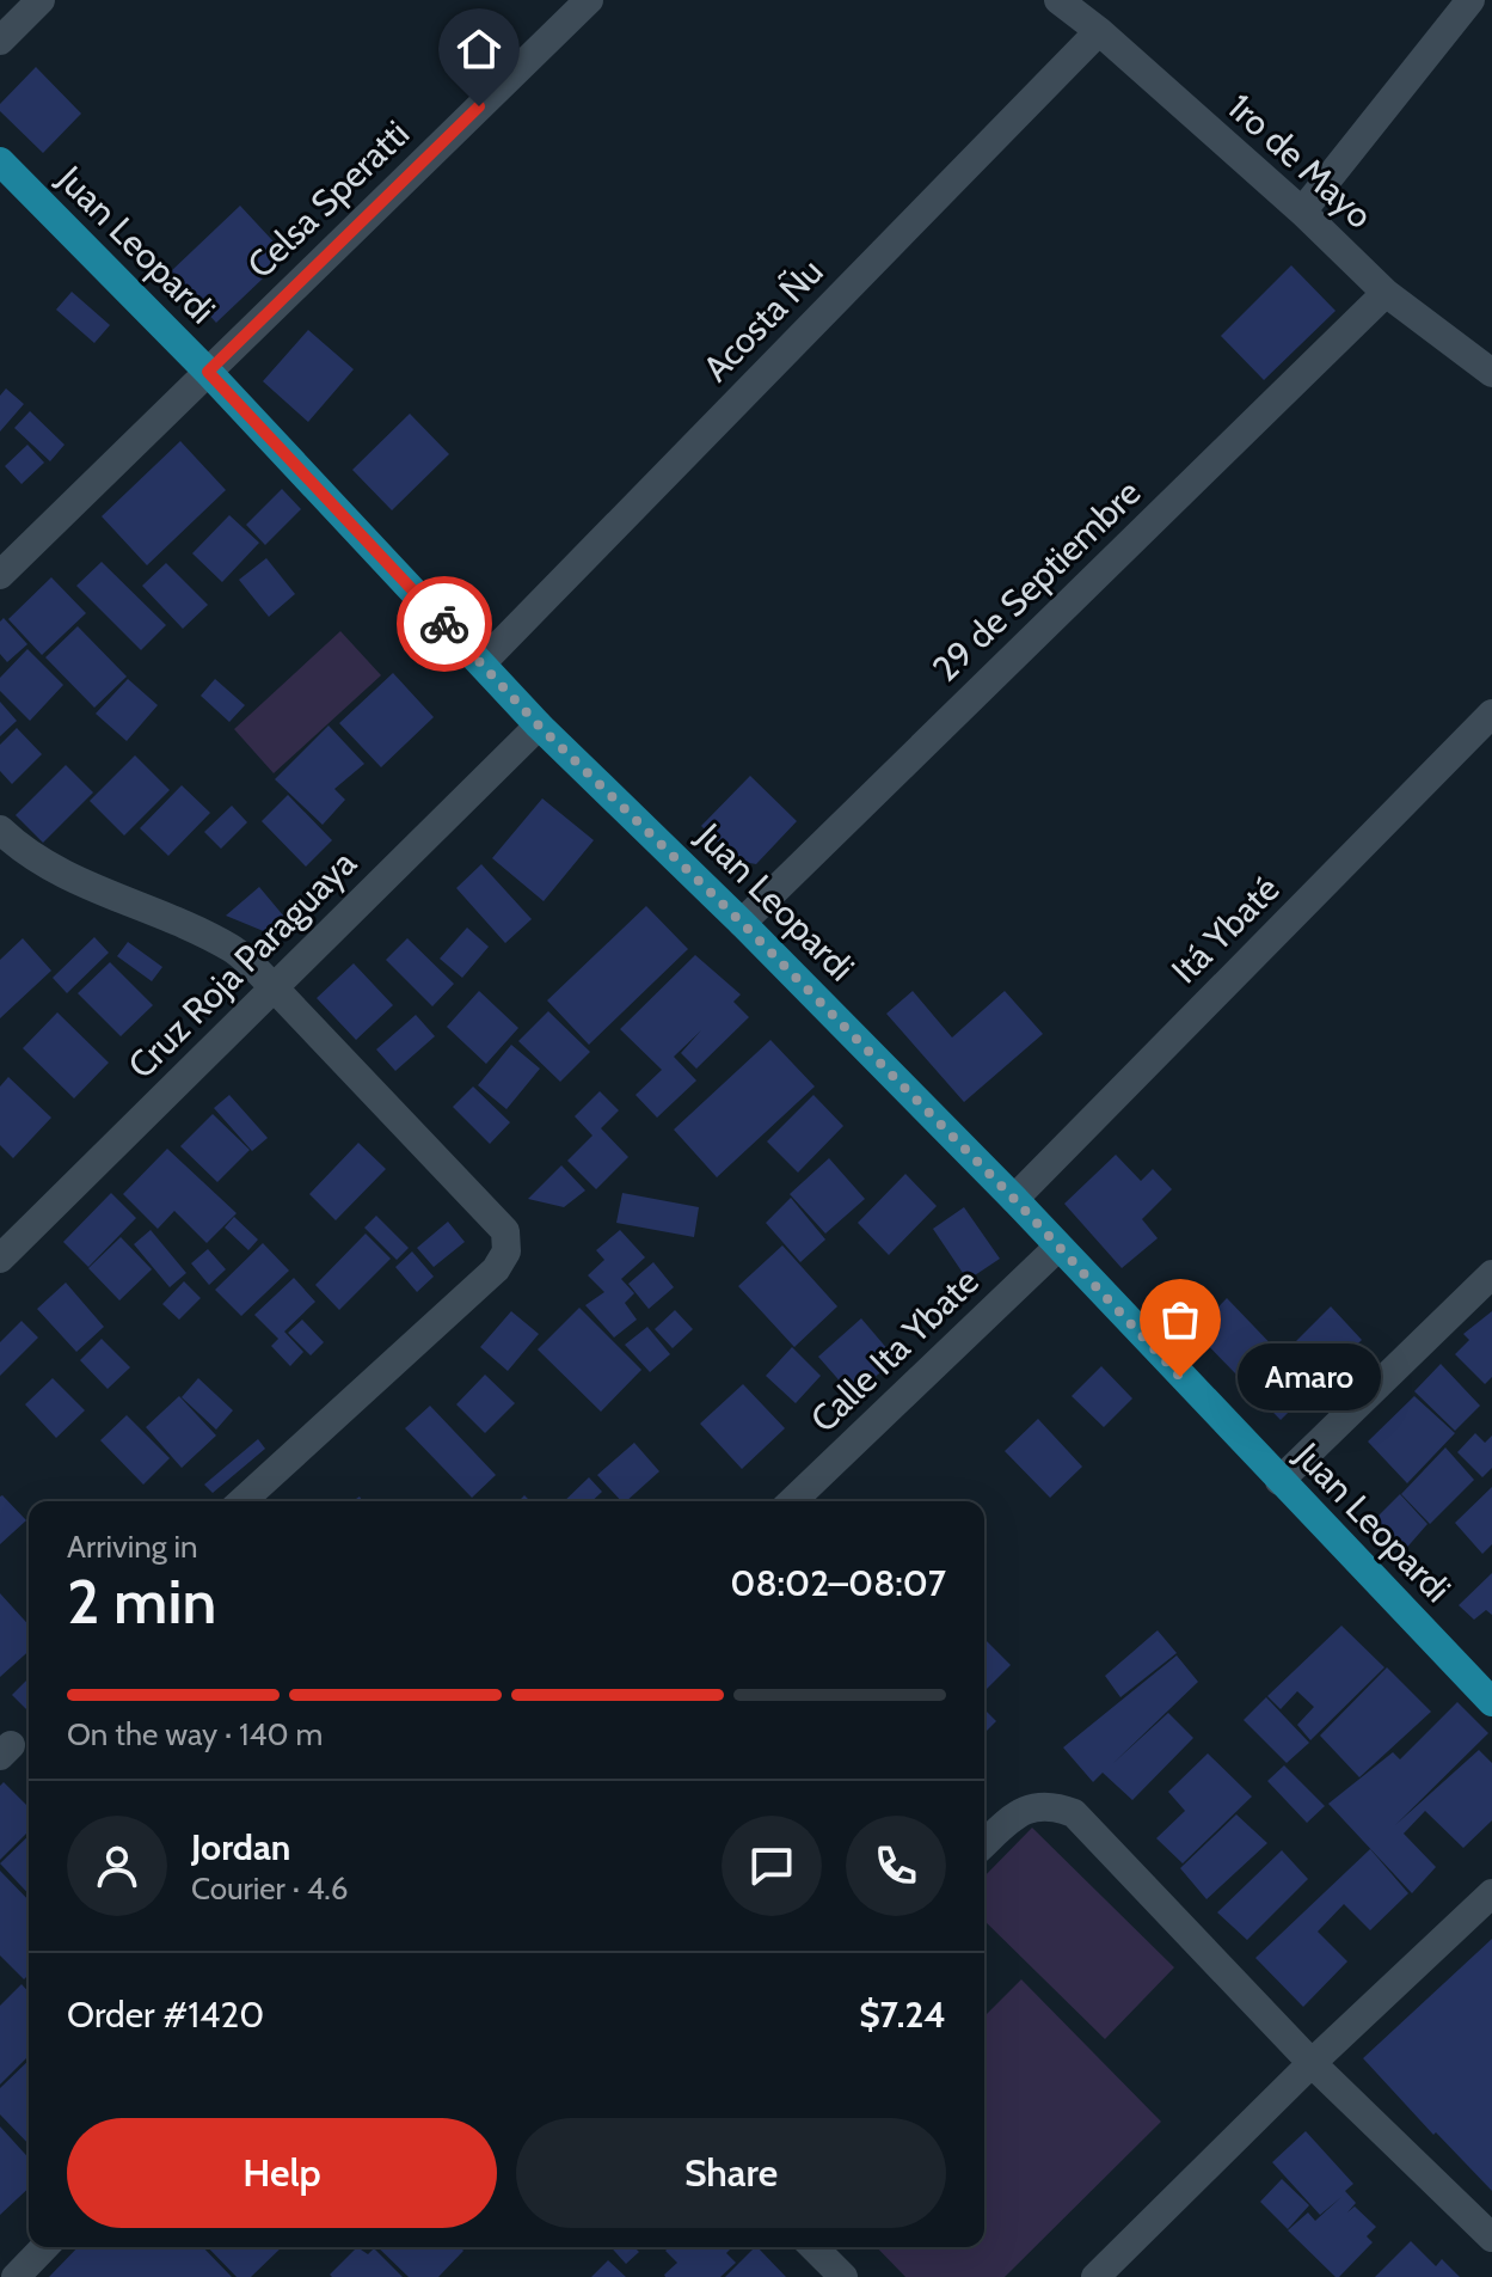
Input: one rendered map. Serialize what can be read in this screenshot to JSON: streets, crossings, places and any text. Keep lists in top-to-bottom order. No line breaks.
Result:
{"streets":{"main road":["Juan Leopardi"],"street":["1ro de Mayo","Celsa Speratti","Acosta Ñu","29 de Septiembre","Itá Ybaté","Cruz Roja Paraguaya","Calle Ita Ybate"]},"crossings":[["1ro de Mayo","Acosta Ñu"],["1ro de Mayo","29 de Septiembre"],["Celsa Speratti","Juan Leopardi"],["Juan Leopardi","Acosta Ñu"],["Juan Leopardi","29 de Septiembre"],["Juan Leopardi","Itá Ybaté"],["Juan Leopardi","Cruz Roja Paraguaya"],["Juan Leopardi","Calle Ita Ybate"]],"places":["Amaro"],"page":{"bubble":"Amaro","heading":["2 min","Arriving in","08:02–08:07"],"panel":["Jordan","Courier · 4.6","Order #1420","$7.24"],"bar":"On the way · 140 m","buttons":["Help","Share"]}}
